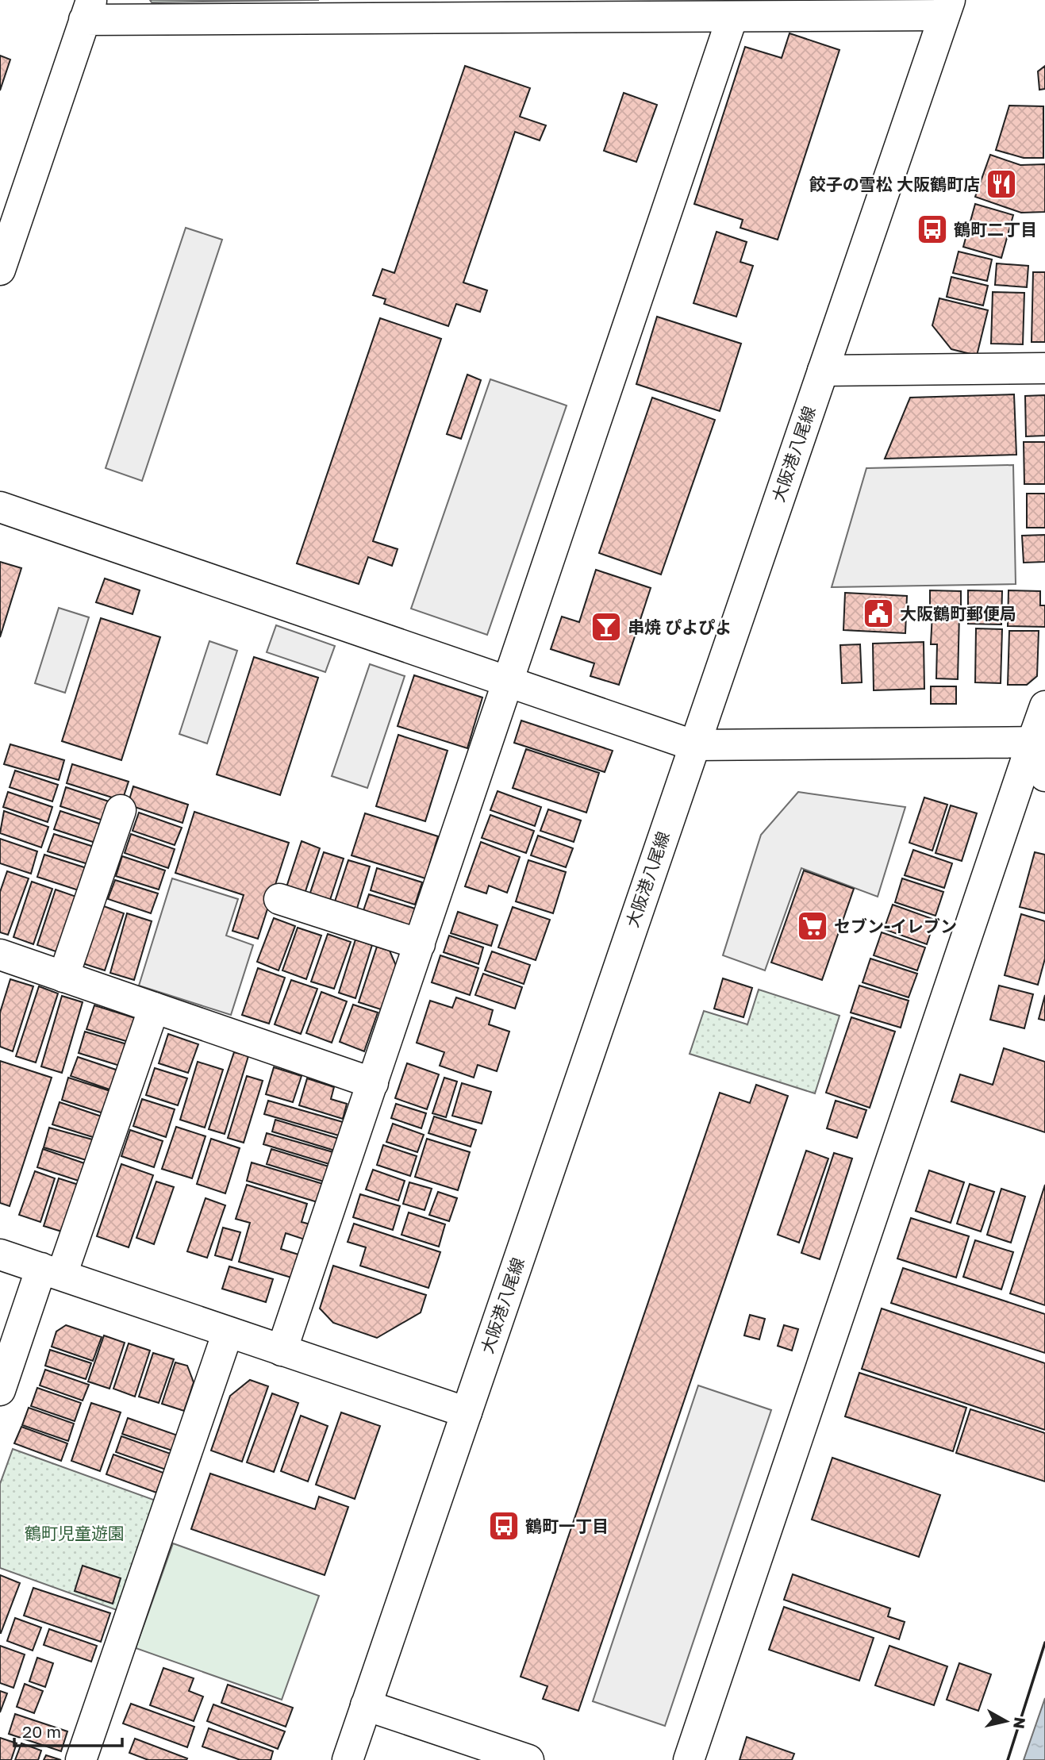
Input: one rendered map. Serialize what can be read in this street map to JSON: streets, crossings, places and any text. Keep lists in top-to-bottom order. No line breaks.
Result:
{"streets":{"street":["大阪港八尾線"]},"parks":["鶴町児童遊園"],"places":{"restaurant":["餃子の雪松 大阪鶴町店"],"bus stop":["鶴町二丁目","鶴町一丁目"],"public building":["大阪鶴町郵便局"],"bar":["串焼 ぴよぴよ"],"supermarket":["セブン-イレブン"]},"scale_bar":"20 m","north":"right"}
